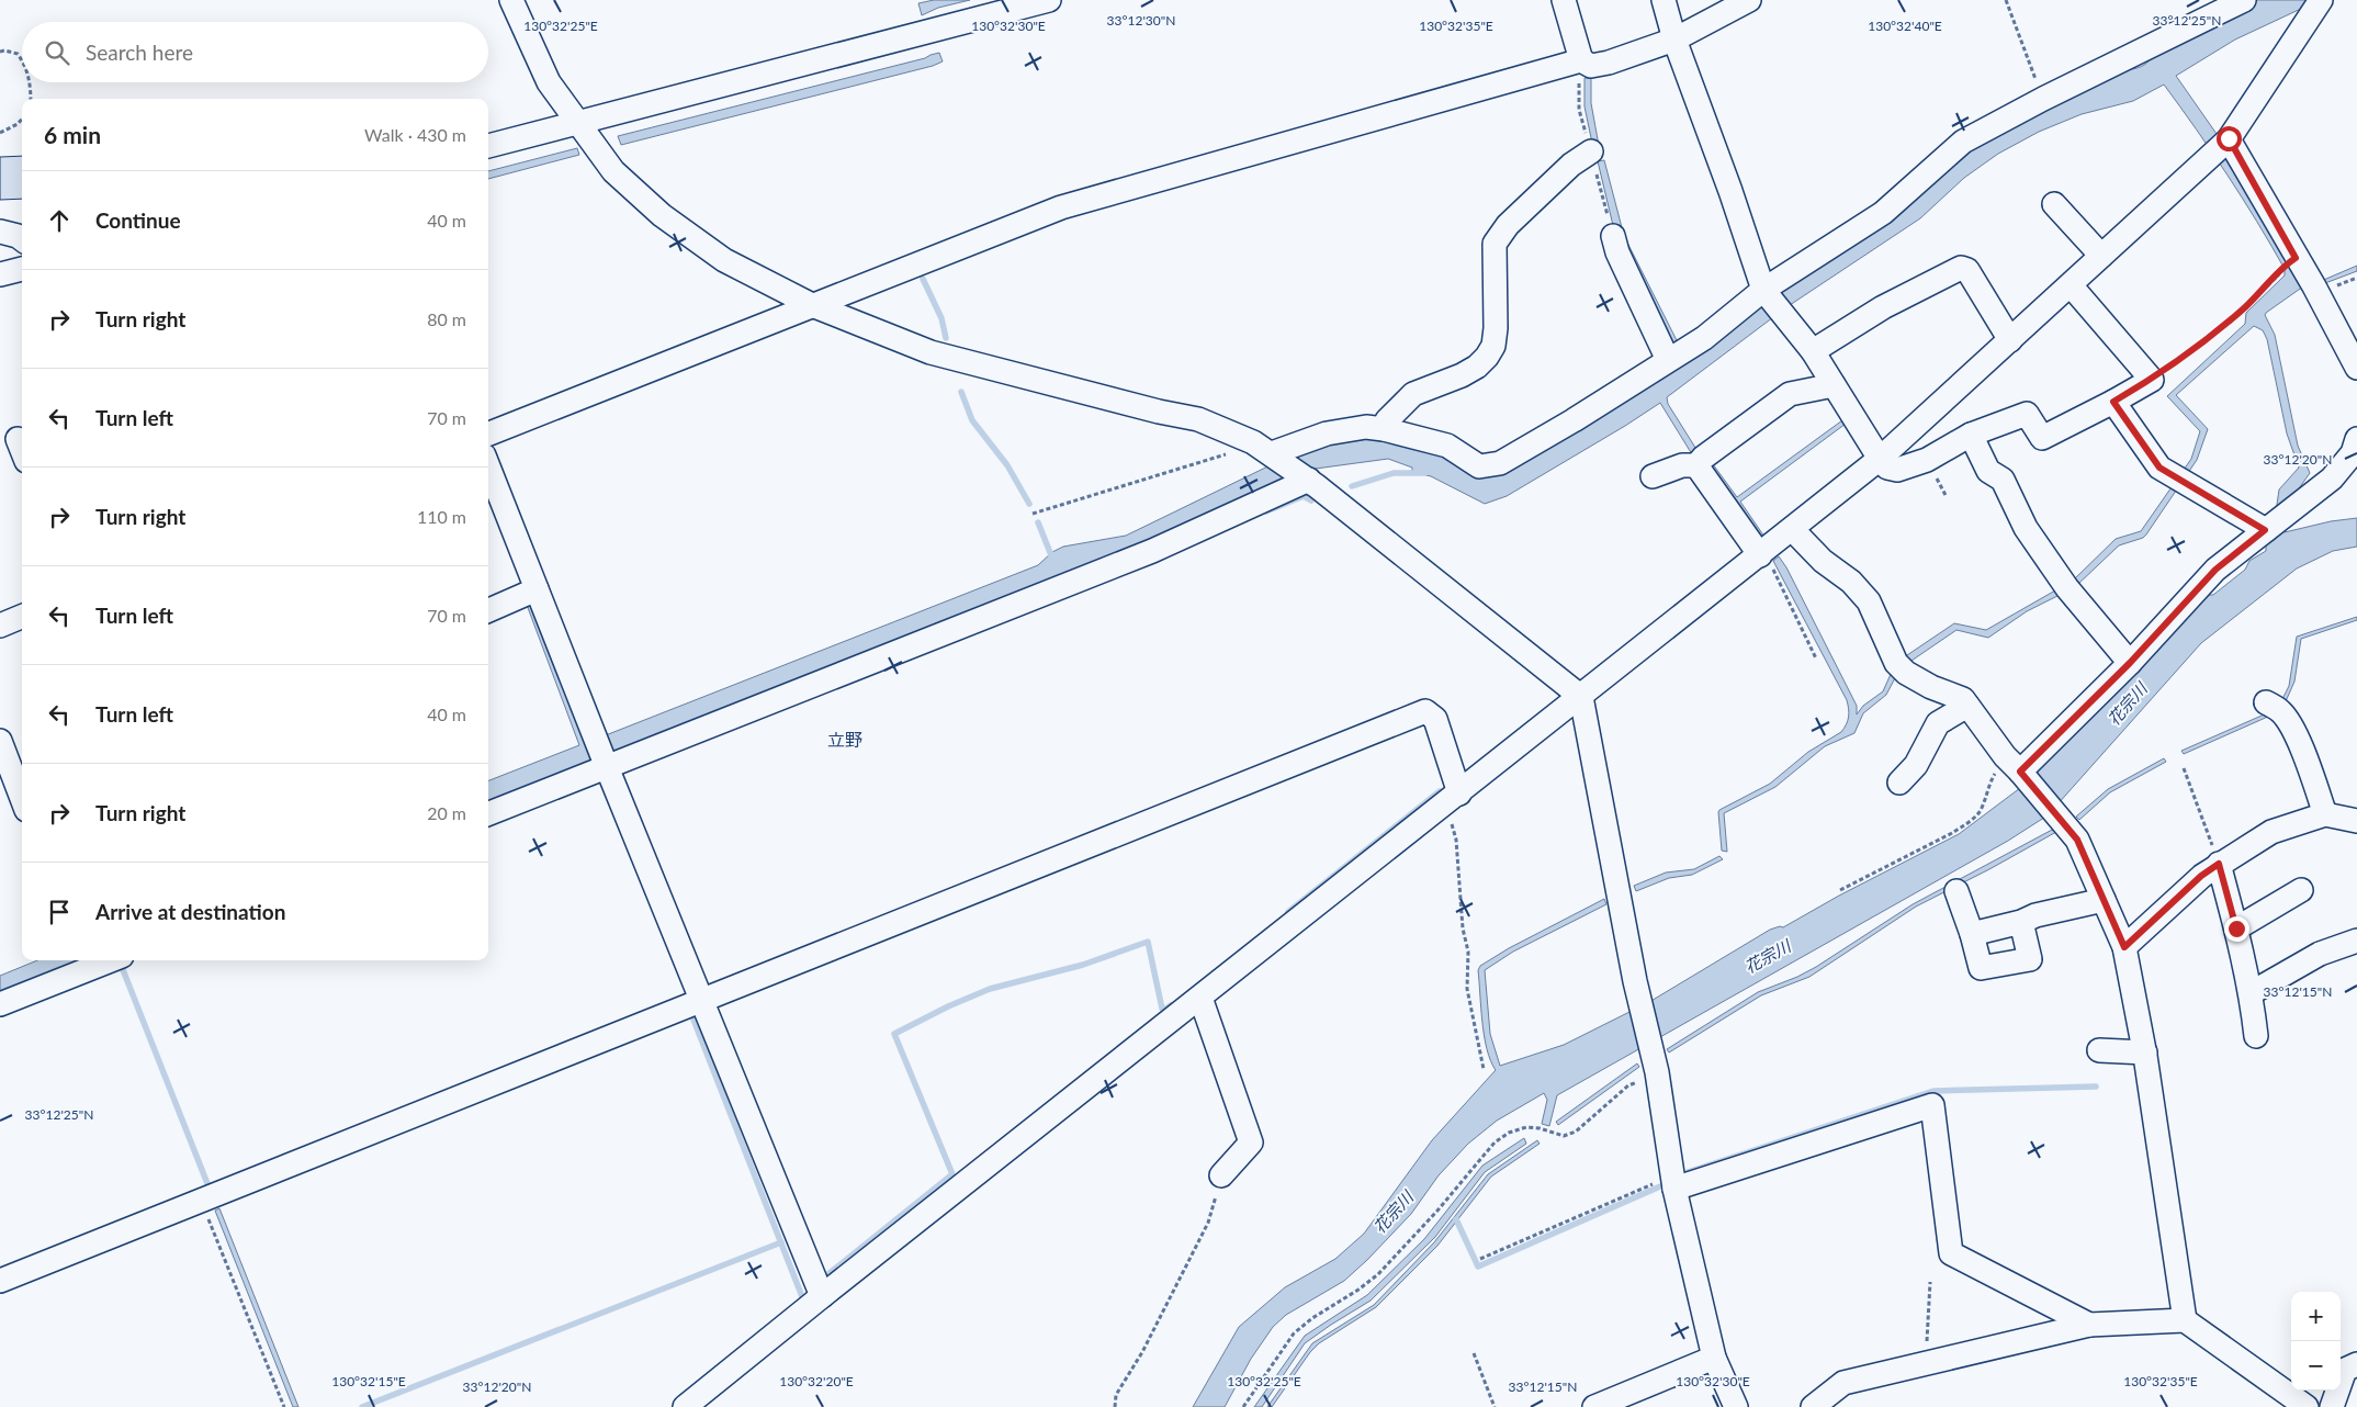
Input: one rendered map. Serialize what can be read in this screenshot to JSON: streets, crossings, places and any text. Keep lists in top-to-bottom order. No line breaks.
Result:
{"districts":["立野"],"water":["花宗川"],"page":{"search":"Search here","heading":["6 min","Walk · 430 m"],"list":[["Continue","40 m"],["Turn right","80 m"],["Turn left","70 m"],["Turn right","110 m"],["Turn left","70 m"],["Turn left","40 m"],["Turn right","20 m"],"Arrive at destination"],"map_buttons":["+","−"]},"coordinates":["33°12'25\"N","33°12'30\"N","130°32'25\"E","130°32'30\"E","130°32'35\"E","130°32'40\"E","33°12'20\"N","33°12'15\"N","130°32'15\"E","130°32'20\"E"]}
